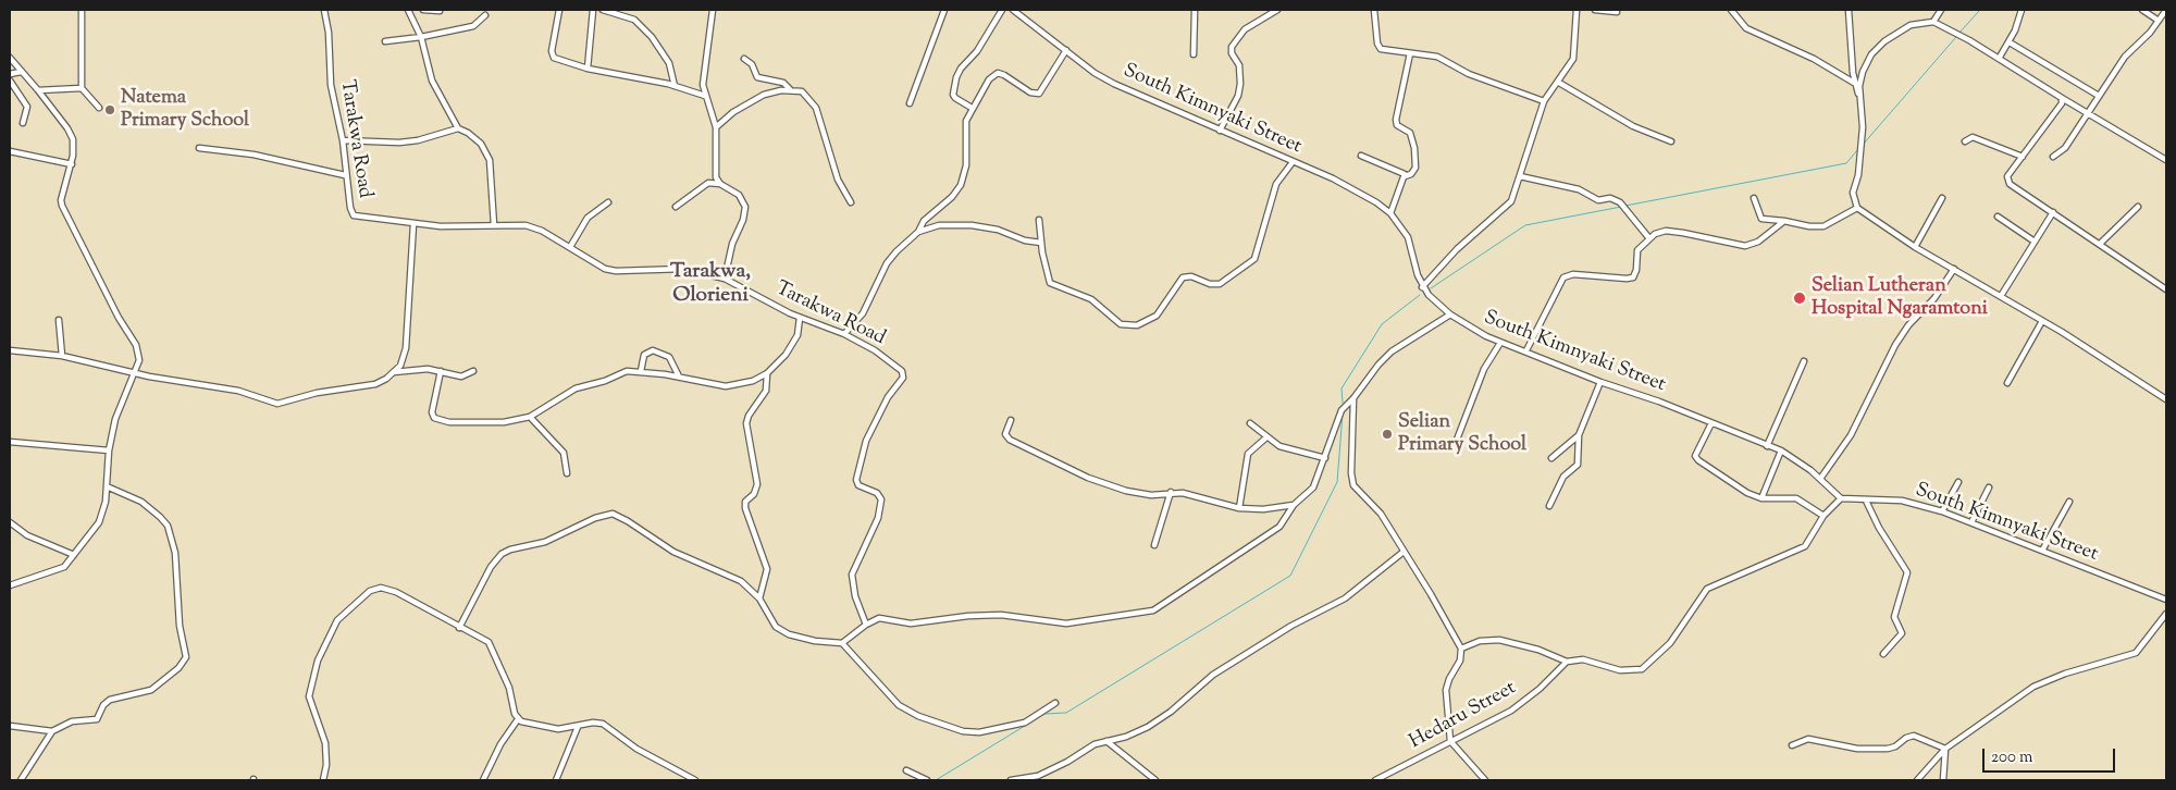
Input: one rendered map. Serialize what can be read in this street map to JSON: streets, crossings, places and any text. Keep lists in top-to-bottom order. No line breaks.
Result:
{"streets":{"street":["South Kimnyaki Street","Tarakwa Road","Hedaru Street"]},"districts":["Tarakwa, Olorieni"],"places":["Natema Primary School","Selian Lutheran Hospital Ngaramtoni","Selian Primary School"],"scale_bar":"200 m"}
